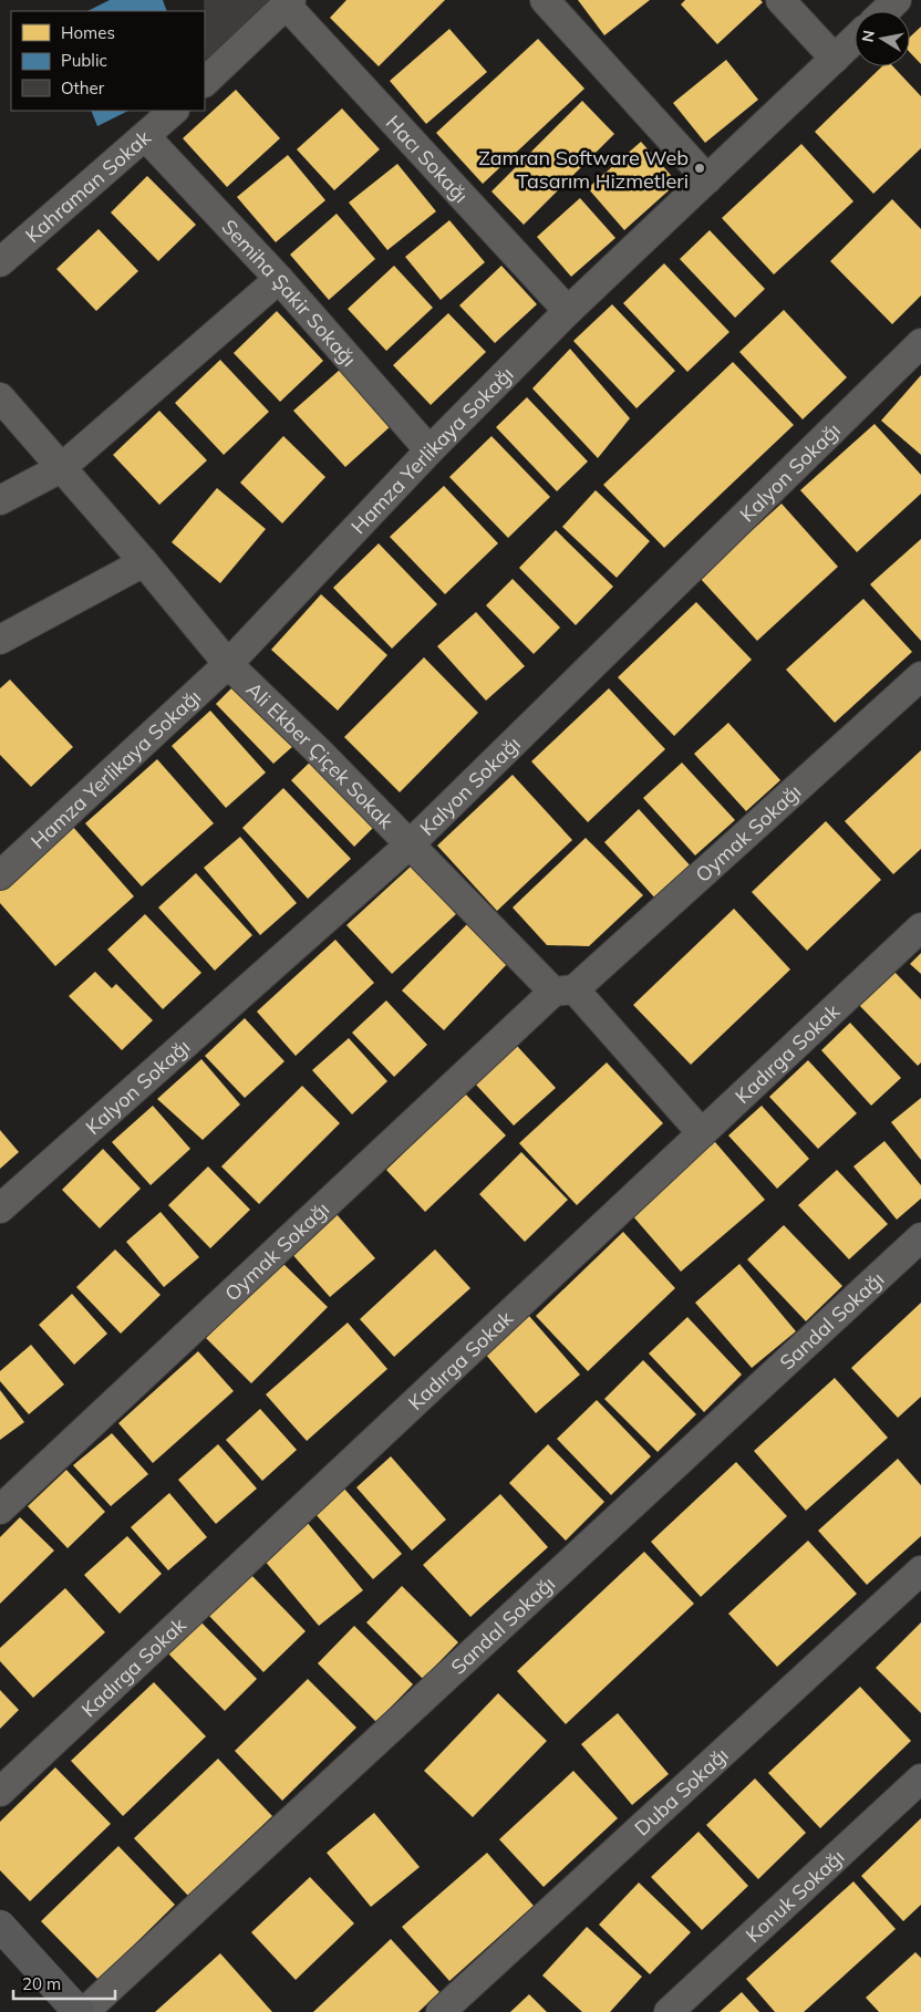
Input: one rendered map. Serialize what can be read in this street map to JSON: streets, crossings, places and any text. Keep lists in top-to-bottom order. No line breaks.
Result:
{"streets":{"street":["Hacı Sokağı","Kahraman Sokak","Semiha Şakir Sokağı","Hamza Yerlikaya Sokağı","Kalyon Sokağı","Ali Ekber Çiçek Sokak","Oymak Sokağı","Kadırga Sokak","Sandal Sokağı","Duba Sokağı","Konuk Sokağı"]},"crossings":[["Hacı Sokağı","Hamza Yerlikaya Sokağı"],["Kahraman Sokak","Semiha Şakir Sokağı"],["Semiha Şakir Sokağı","Hamza Yerlikaya Sokağı"],["Hamza Yerlikaya Sokağı","Ali Ekber Çiçek Sokak"],["Kalyon Sokağı","Ali Ekber Çiçek Sokak"],["Ali Ekber Çiçek Sokak","Oymak Sokağı"],["Ali Ekber Çiçek Sokak","Kadırga Sokak"]],"places":["Zamran Software Web Tasarım Hizmetleri"],"legend":["Homes","Public","Other"],"scale_bar":"20 m","north":"left"}
